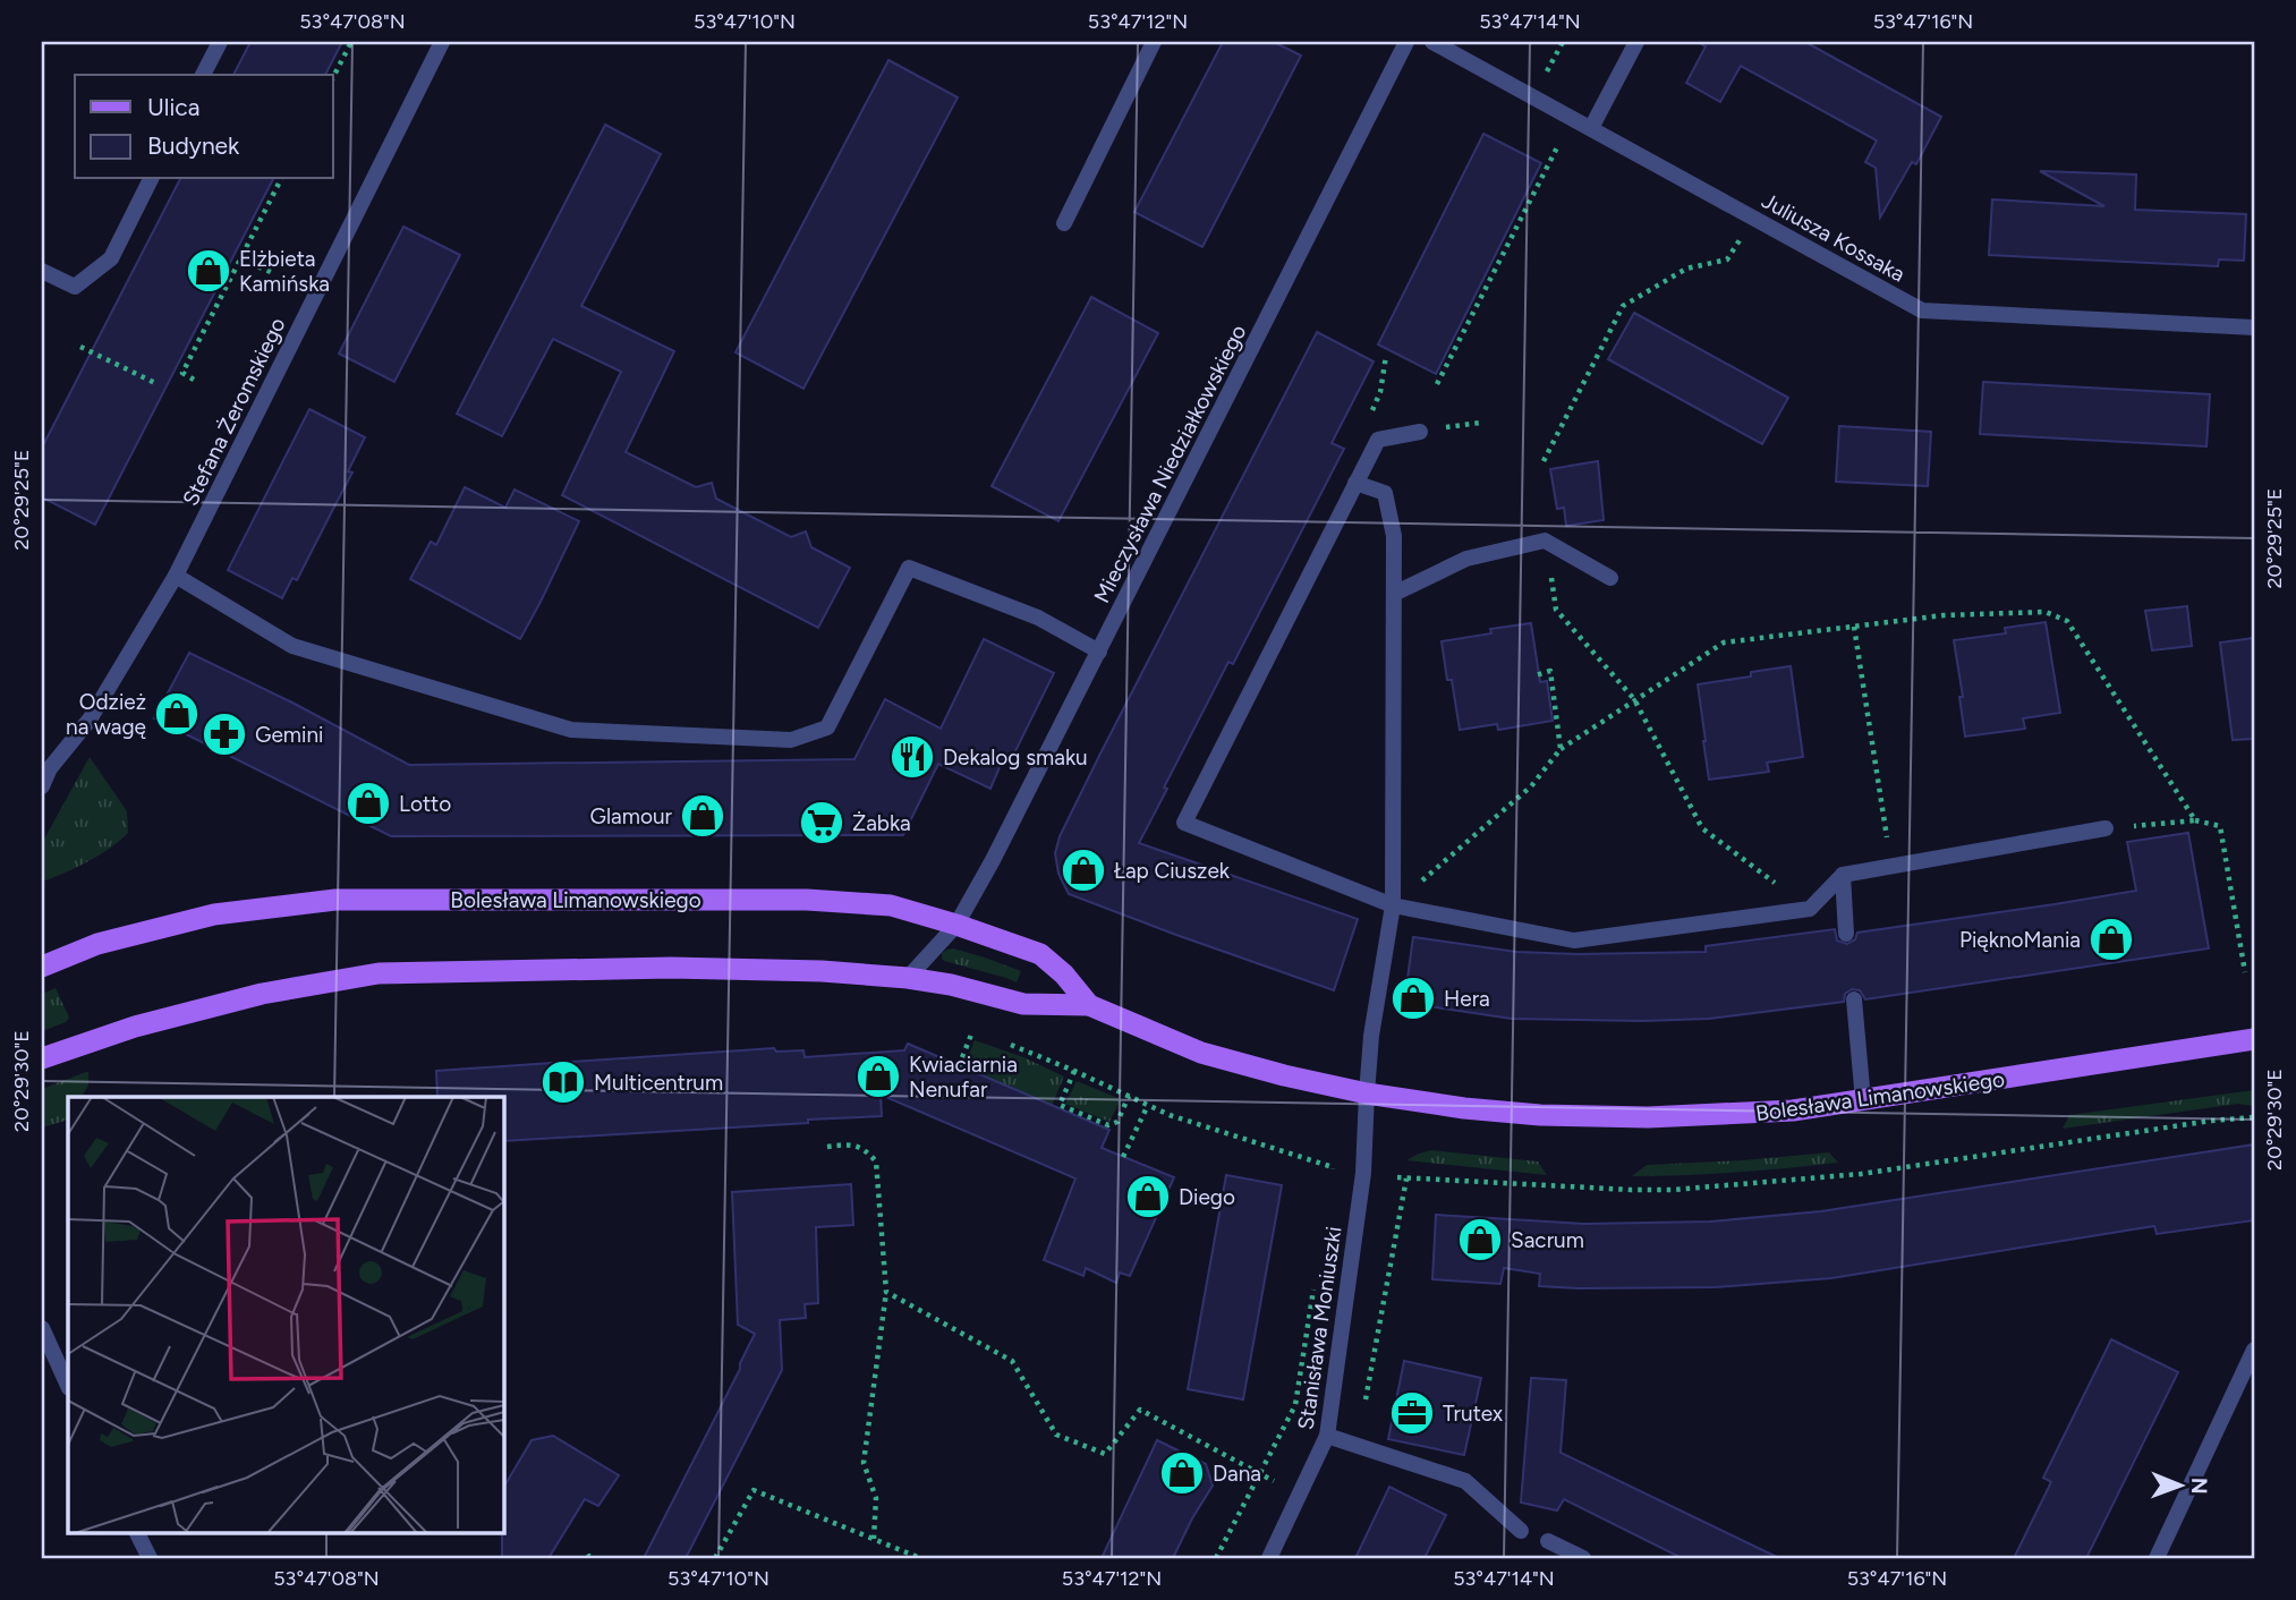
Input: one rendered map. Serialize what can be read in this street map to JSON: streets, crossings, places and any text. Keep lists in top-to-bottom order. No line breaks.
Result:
{"streets":{"main road":["Bolesława Limanowskiego"],"street":["Juliusza Kossaka","Stefana Żeromskiego","Mieczysława Niedziałkowskiego","Stanisława Moniuszki"]},"crossings":[["Mieczysława Niedziałkowskiego","Bolesława Limanowskiego"],["Bolesława Limanowskiego","Stanisława Moniuszki"]],"places":{"shop":["Elżbieta Kamińska","Odzież na wagę","Lotto","Glamour","Łap Ciuszek","PięknoMania","Hera","Kwiaciarnia Nenufar","Diego","Sacrum","Dana"],"pharmacy":["Gemini"],"restaurant":["Dekalog smaku"],"supermarket":["Żabka"],"library":["Multicentrum"],"office":["Trutex"]},"legend":["Ulica","Budynek"],"north":"right","coordinates":["53°47'08\"N","53°47'10\"N","53°47'12\"N","53°47'14\"N","53°47'16\"N","20°29'25\"E","20°29'30\"E"]}
